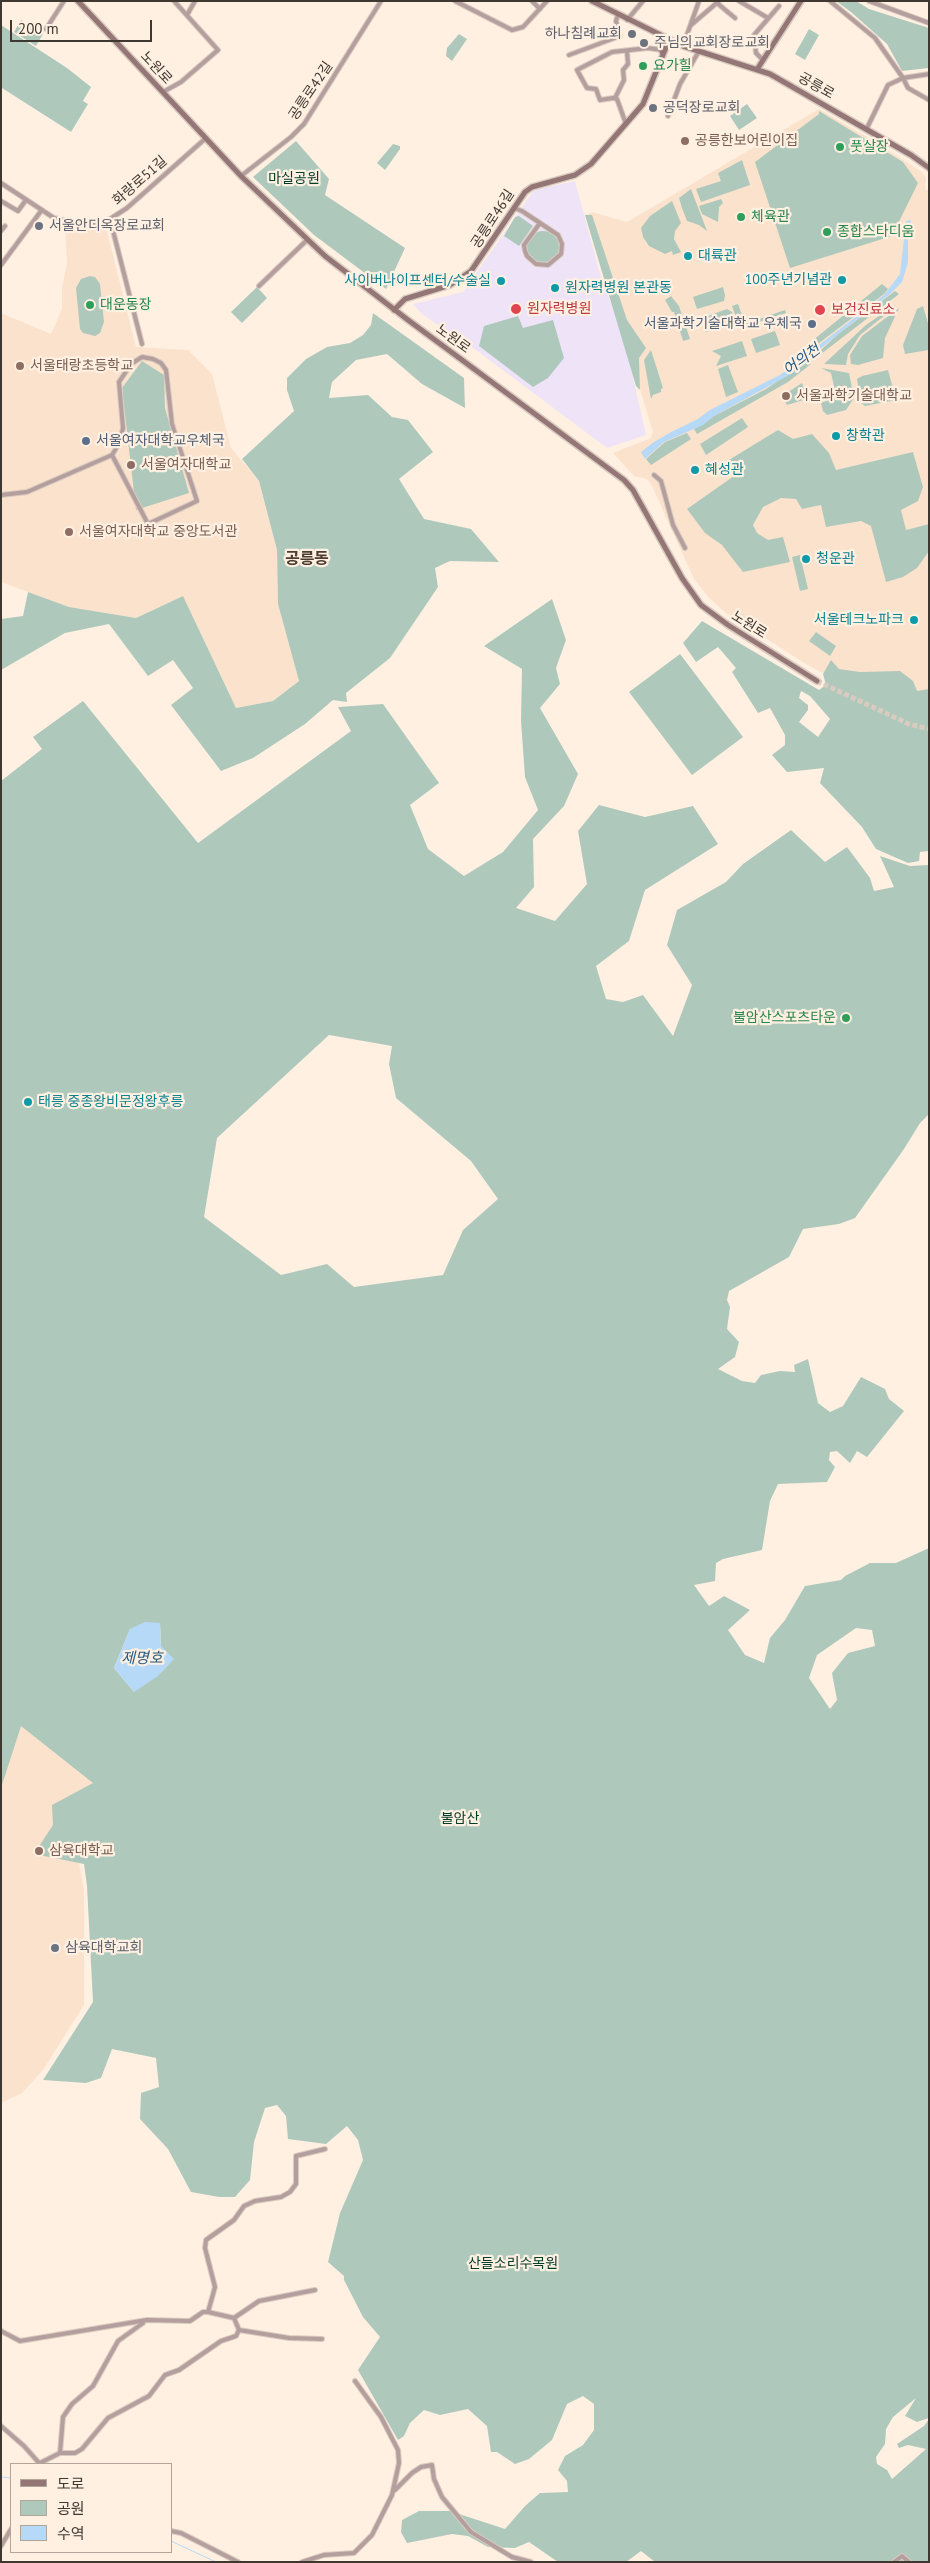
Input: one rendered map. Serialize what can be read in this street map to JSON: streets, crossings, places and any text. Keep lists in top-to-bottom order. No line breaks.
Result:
{"streets":{"main road":["노원로","공릉로","공릉로46길"],"street":["공릉로42길","화랑로51길"]},"crossings":[["노원로","공릉로42길"],["노원로","화랑로51길"],["노원로","공릉로46길"],["공릉로","공릉로46길"]],"districts":["공릉동"],"water":["어의천","제명호"],"parks":["마실공원","불암산","산들소리수목원"],"places":["하나침례교회","주님의교회장로교회","요가힐","공덕장로교회","공릉한보어린이집","풋살장","체육관","서울안디옥장로교회","종합스타디움","대륙관","100주년기념관","사이버나이프센터/수술실","원자력병원 본관동","대운동장","원자력병원","보건진료소","서울과학기술대학교 우체국","서울태랑초등학교","서울과학기술대학교","창학관","서울여자대학교우체국","서울여자대학교","혜성관","서울여자대학교 중앙도서관","청운관","서울테크노파크","불암산스포츠타운","태릉 중종왕비문정왕후릉","삼육대학교","삼육대학교회"],"legend":["도로","공원","수역"],"scale_bar":"200 m"}
